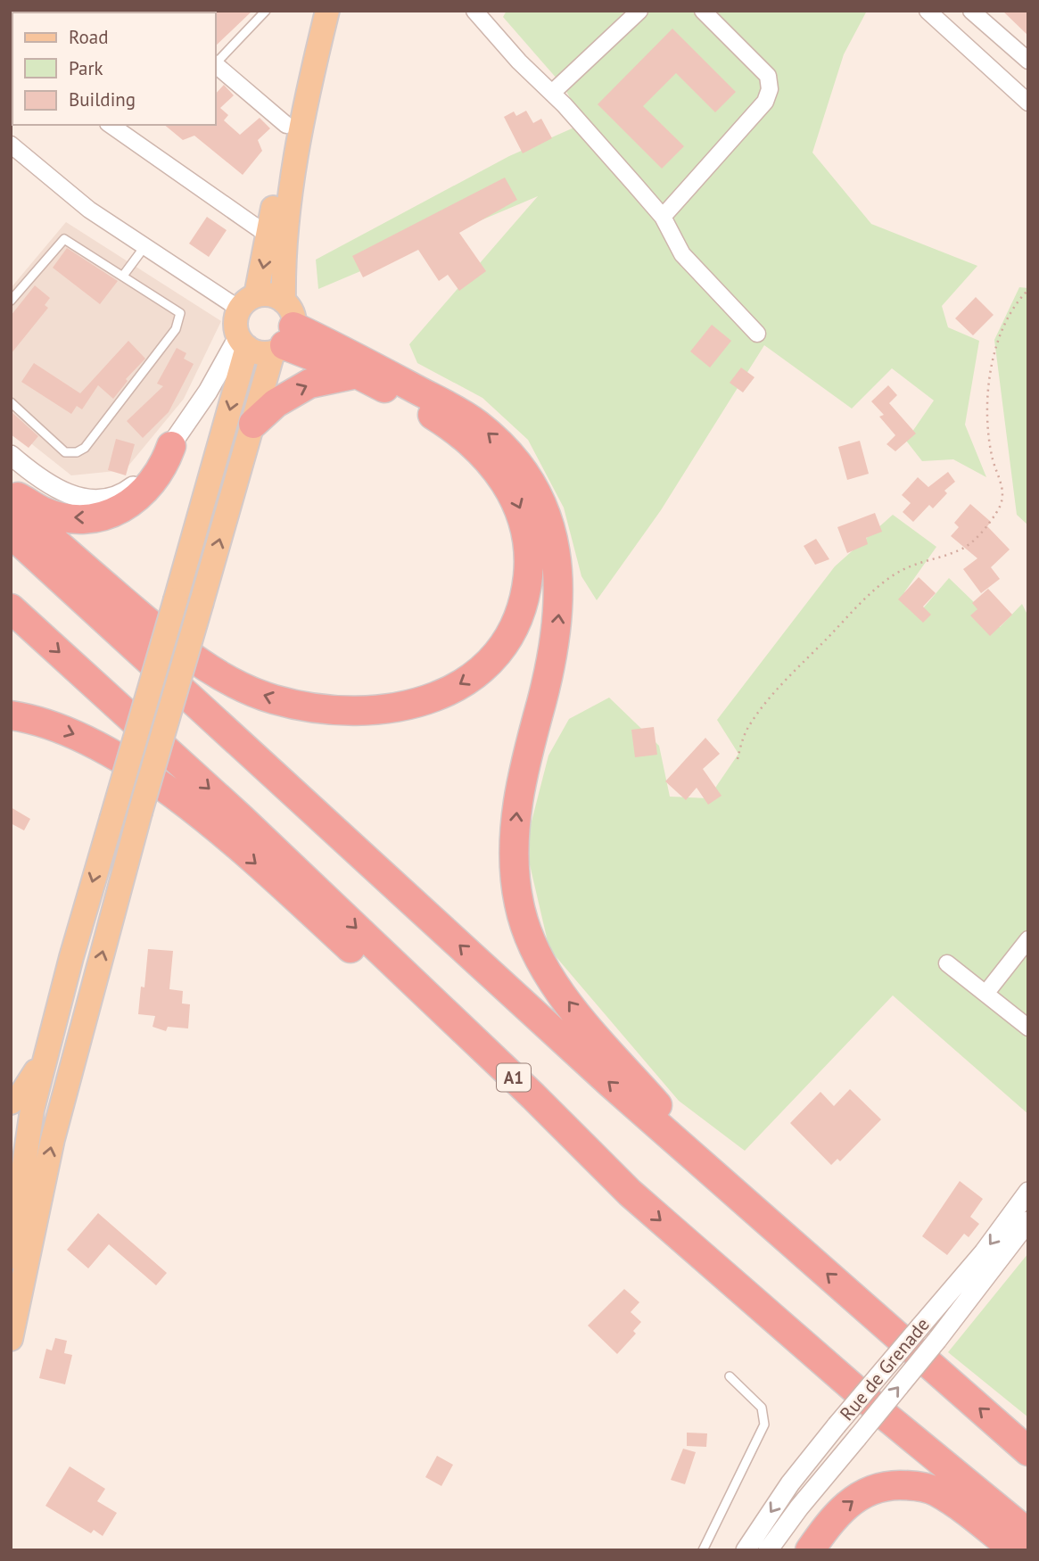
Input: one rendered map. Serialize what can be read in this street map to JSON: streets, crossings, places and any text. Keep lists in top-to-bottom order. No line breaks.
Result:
{"streets":{"highway":["A1"],"street":["Rue de Grenade"]},"legend":["Road","Park","Building"]}
